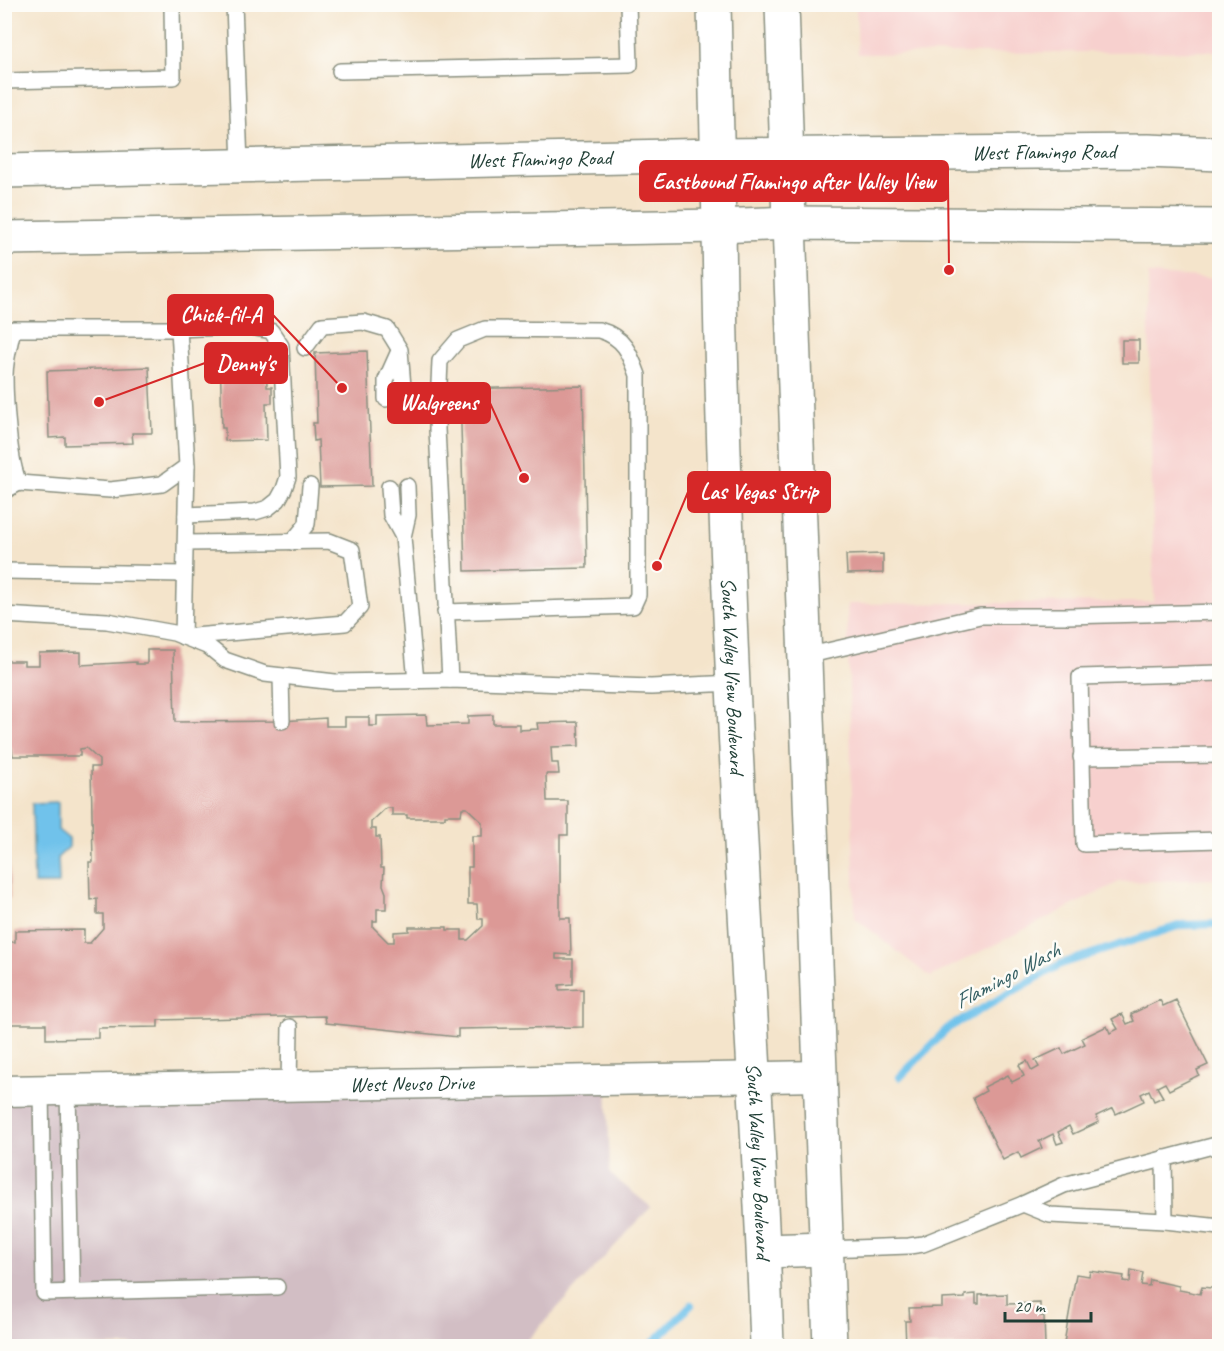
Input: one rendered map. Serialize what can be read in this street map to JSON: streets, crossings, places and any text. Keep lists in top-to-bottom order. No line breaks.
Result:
{"streets":{"main road":["West Flamingo Road","South Valley View Boulevard"],"street":["West Nevso Drive"]},"crossings":[["West Flamingo Road","South Valley View Boulevard"],["South Valley View Boulevard","West Nevso Drive"]],"water":["Flamingo Wash"],"places":["Eastbound Flamingo after Valley View","Chick-fil-A","Denny's","Walgreens","Las Vegas Strip"],"scale_bar":"20 m"}
